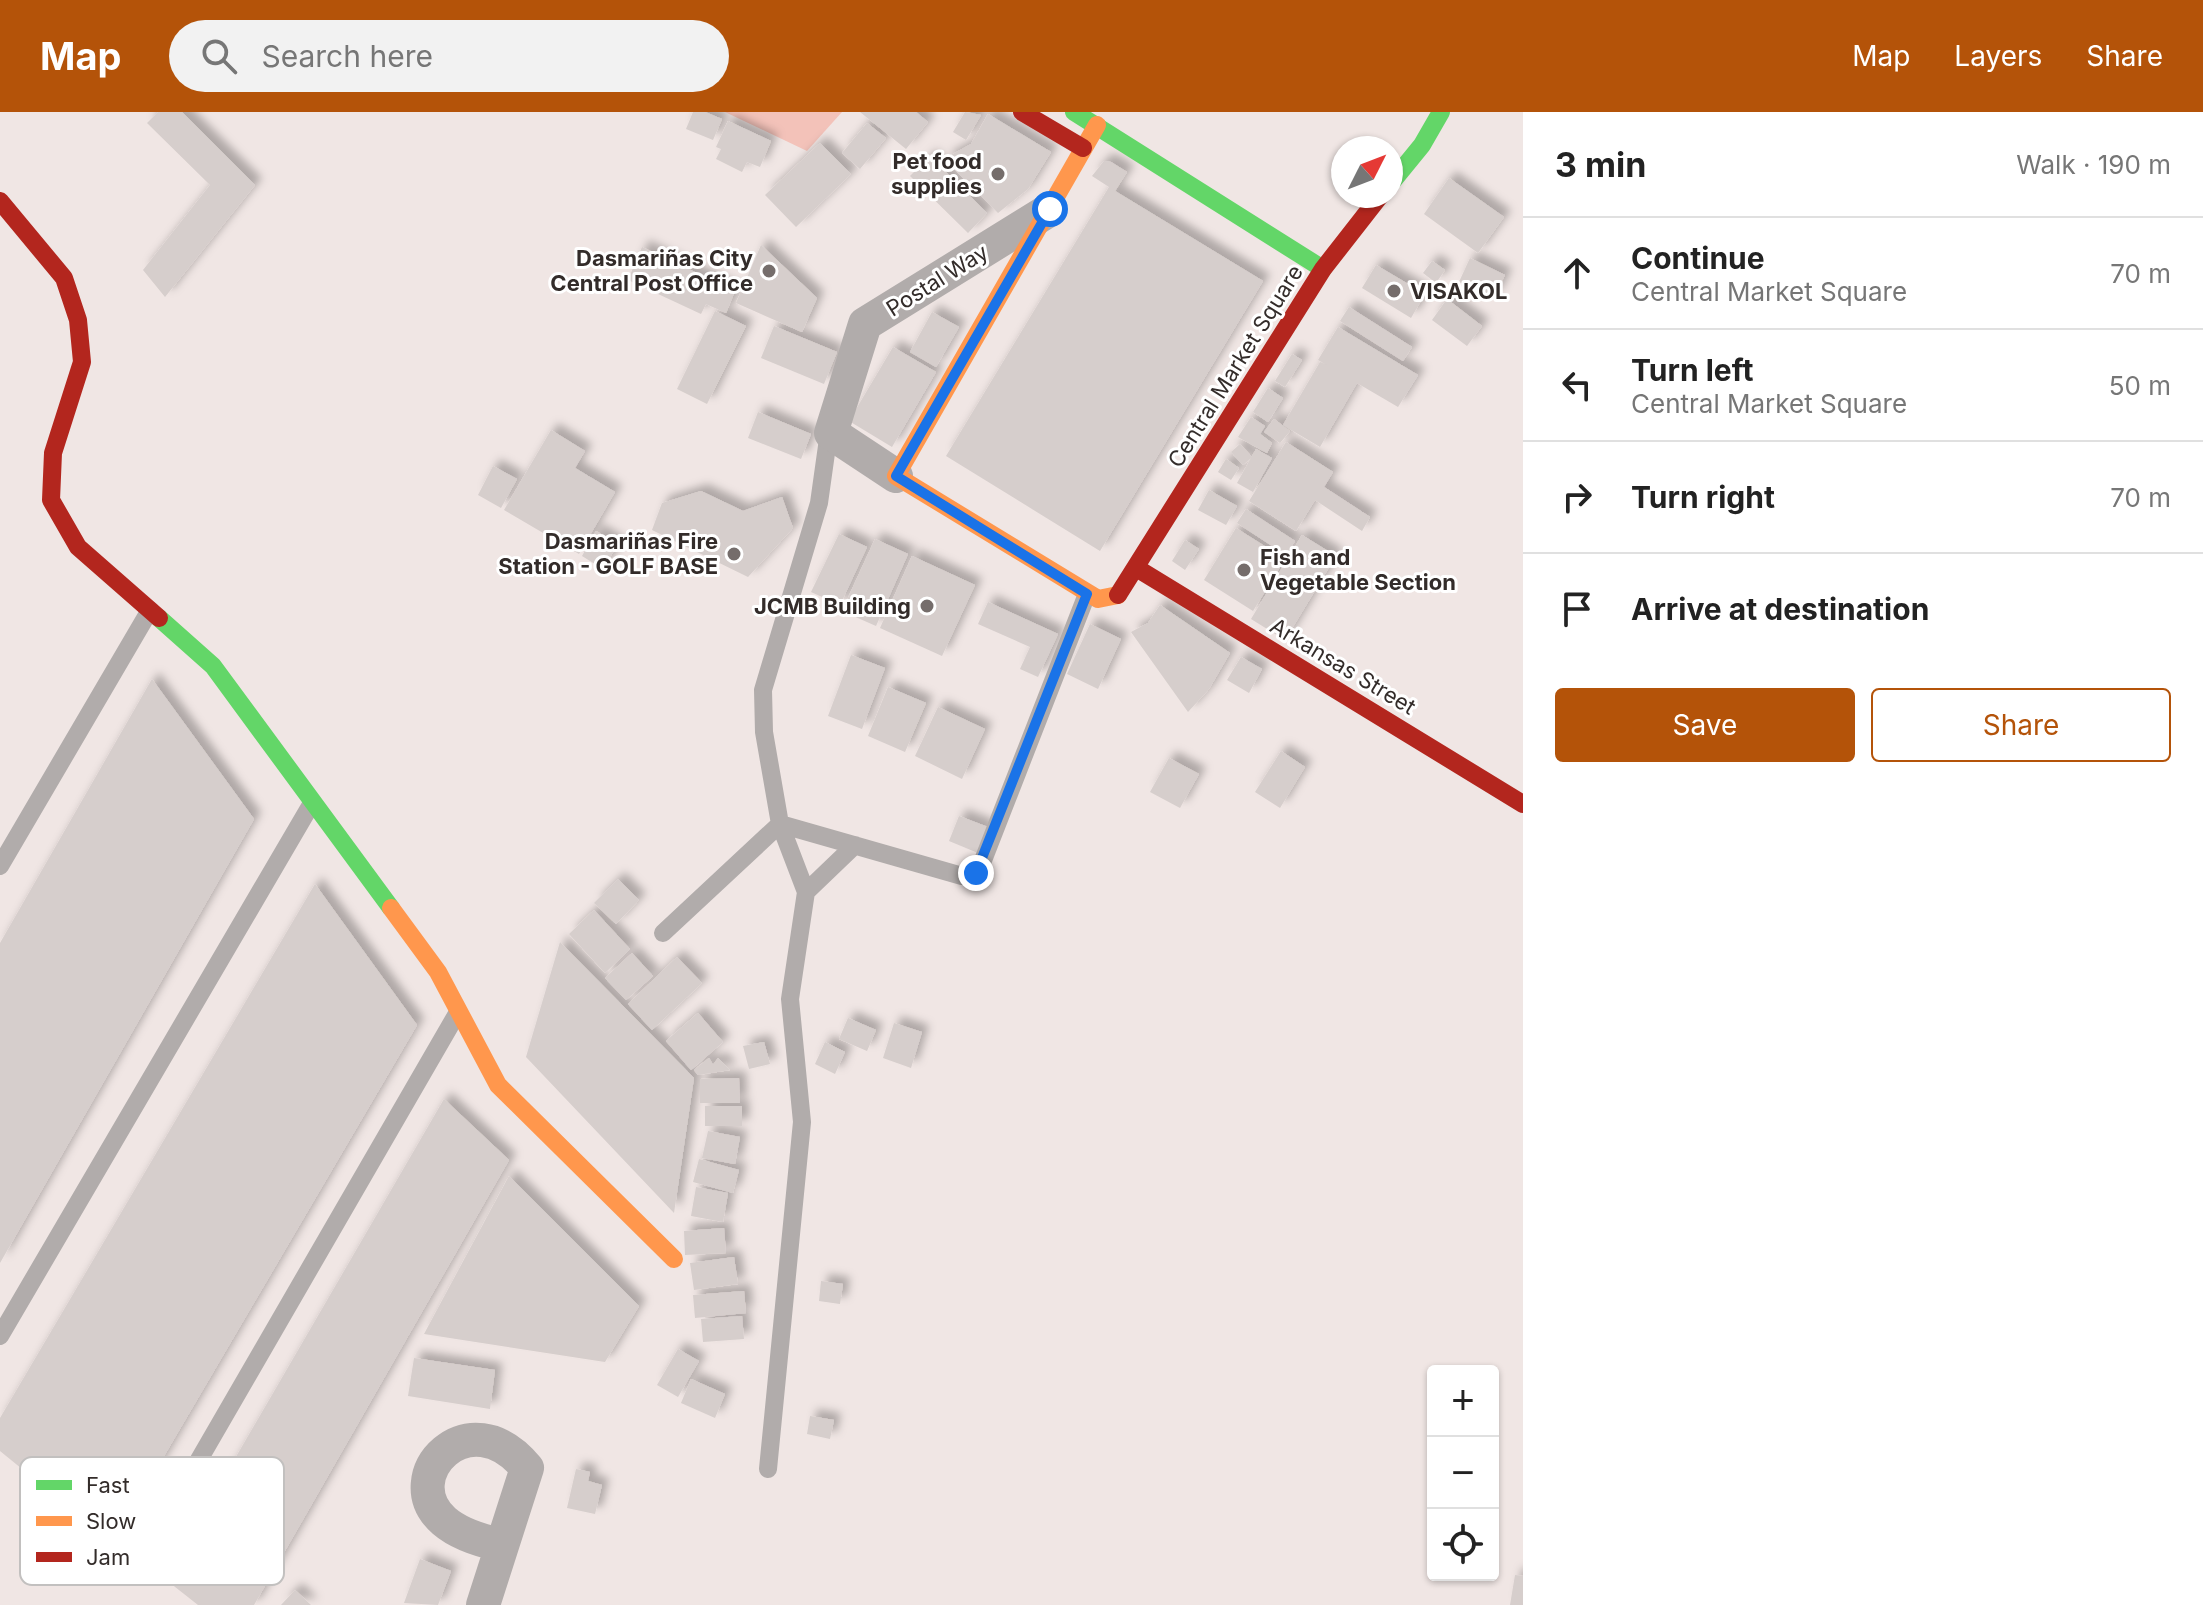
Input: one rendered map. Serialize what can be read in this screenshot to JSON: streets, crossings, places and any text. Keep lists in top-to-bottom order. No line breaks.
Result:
{"streets":{"street":["Postal Way","Central Market Square","Arkansas Street"]},"crossings":[["Central Market Square","Arkansas Street"]],"places":["Pet food supplies","Dasmariñas City Central Post Office","VISAKOL","Dasmariñas Fire Station - GOLF BASE","Fish and Vegetable Section","JCMB Building"],"legend":["Fast","Slow","Jam"],"north":"top right","page":{"header":"Map","search":"Search here","nav":["Map","Layers","Share"],"heading":["3 min","Walk · 190 m"],"list":[["Continue","Central Market Square","70 m"],["Turn left","Central Market Square","50 m"],["Turn right","70 m"],"Arrive at destination"],"buttons":["Save","Share"],"map_buttons":["+","−"]}}
